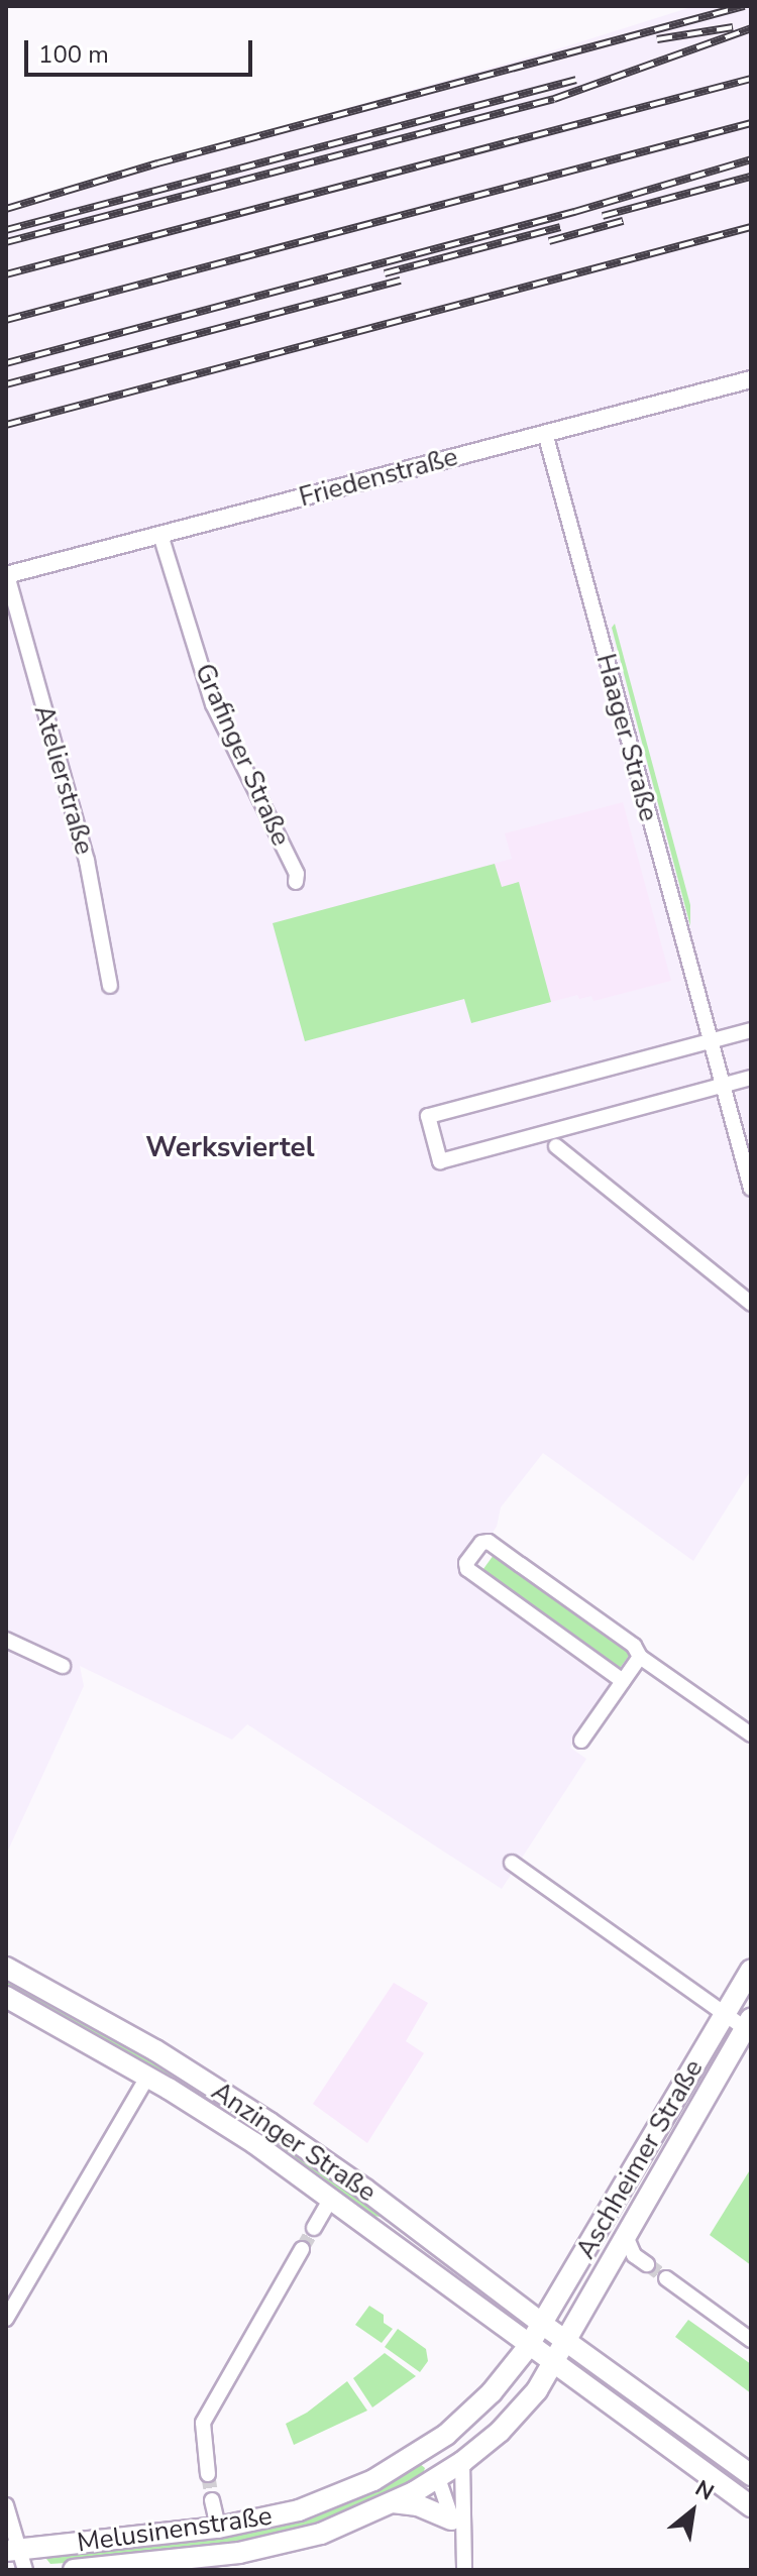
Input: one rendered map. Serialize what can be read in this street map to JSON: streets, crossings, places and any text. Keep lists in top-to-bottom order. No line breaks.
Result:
{"streets":{"main road":["Anzinger Straße","Aschheimer Straße","Melusinenstraße"],"street":["Friedenstraße","Haager Straße","Grafinger Straße","Atelierstraße"]},"crossings":[["Friedenstraße","Haager Straße"],["Friedenstraße","Grafinger Straße"],["Friedenstraße","Atelierstraße"],["Anzinger Straße","Aschheimer Straße"],["Anzinger Straße","Melusinenstraße"],["Aschheimer Straße","Melusinenstraße"]],"districts":["Werksviertel"],"scale_bar":"100 m","north":"top right"}
